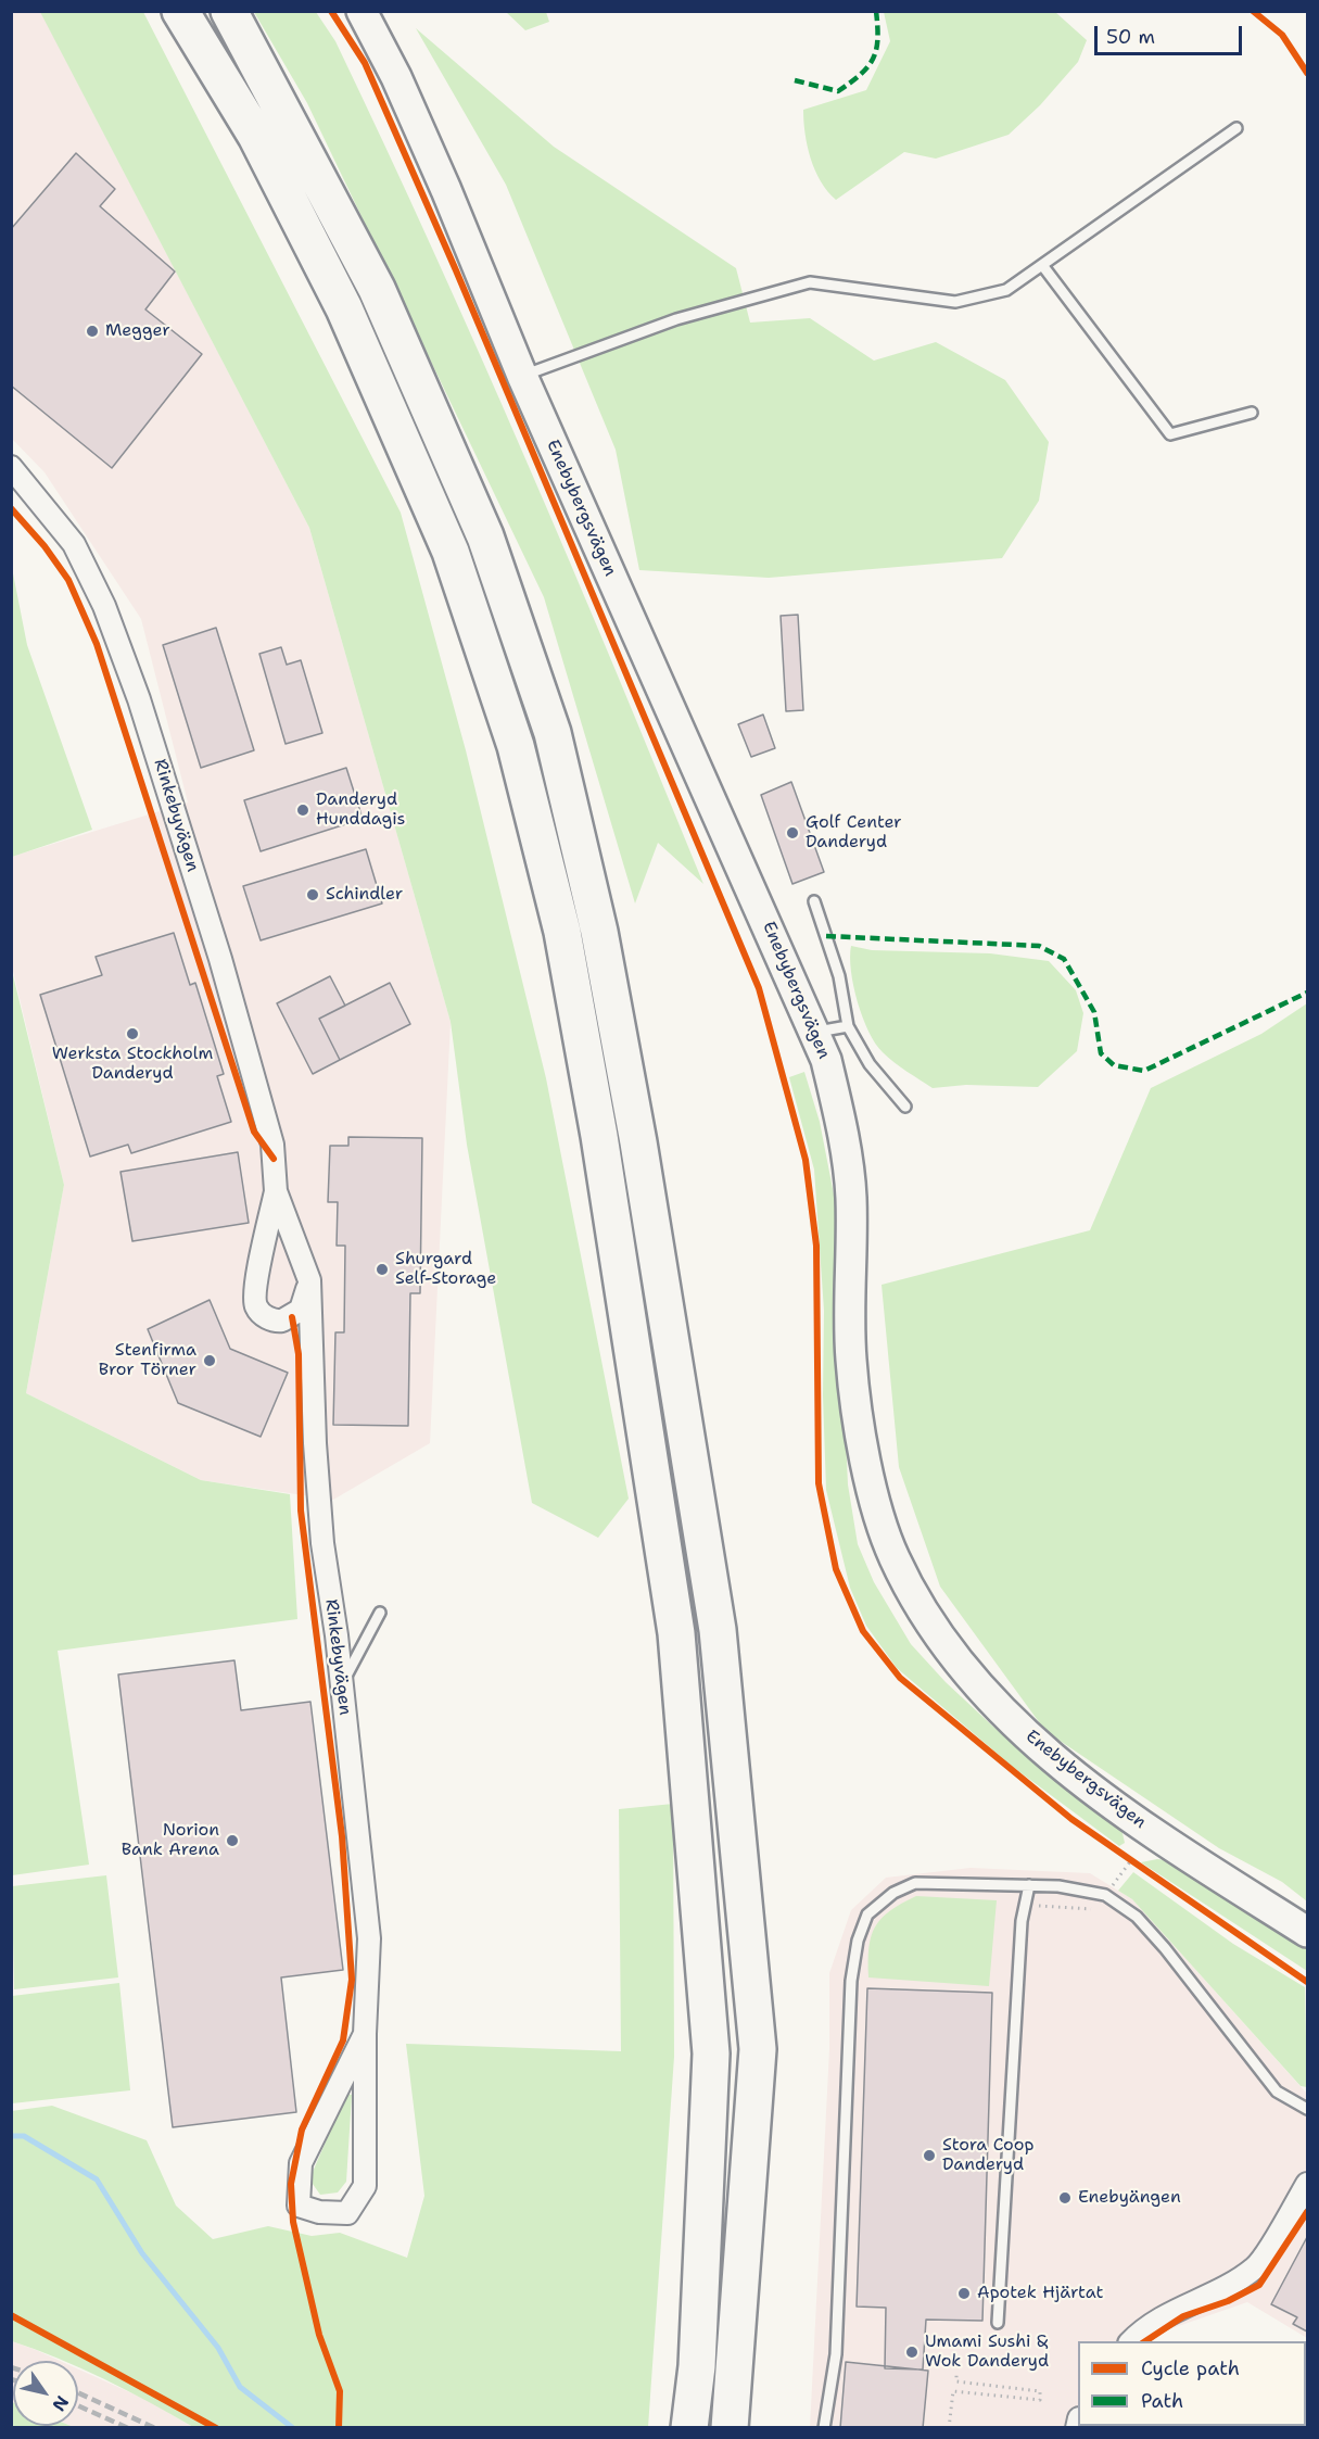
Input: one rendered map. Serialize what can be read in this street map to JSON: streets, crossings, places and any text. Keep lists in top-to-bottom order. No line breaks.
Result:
{"streets":{"main road":["Enebybergsvägen"],"street":["Rinkebyvägen"]},"places":["Megger","Danderyd Hunddagis","Golf Center Danderyd","Schindler","Werksta Stockholm Danderyd","Shurgard Self-Storage","Stenfirma Bror Törner","Norion Bank Arena","Stora Coop Danderyd","Enebyängen","Apotek Hjärtat","Umami Sushi & Wok Danderyd"],"legend":["Cycle path","Path"],"scale_bar":"50 m","north":"bottom right"}
